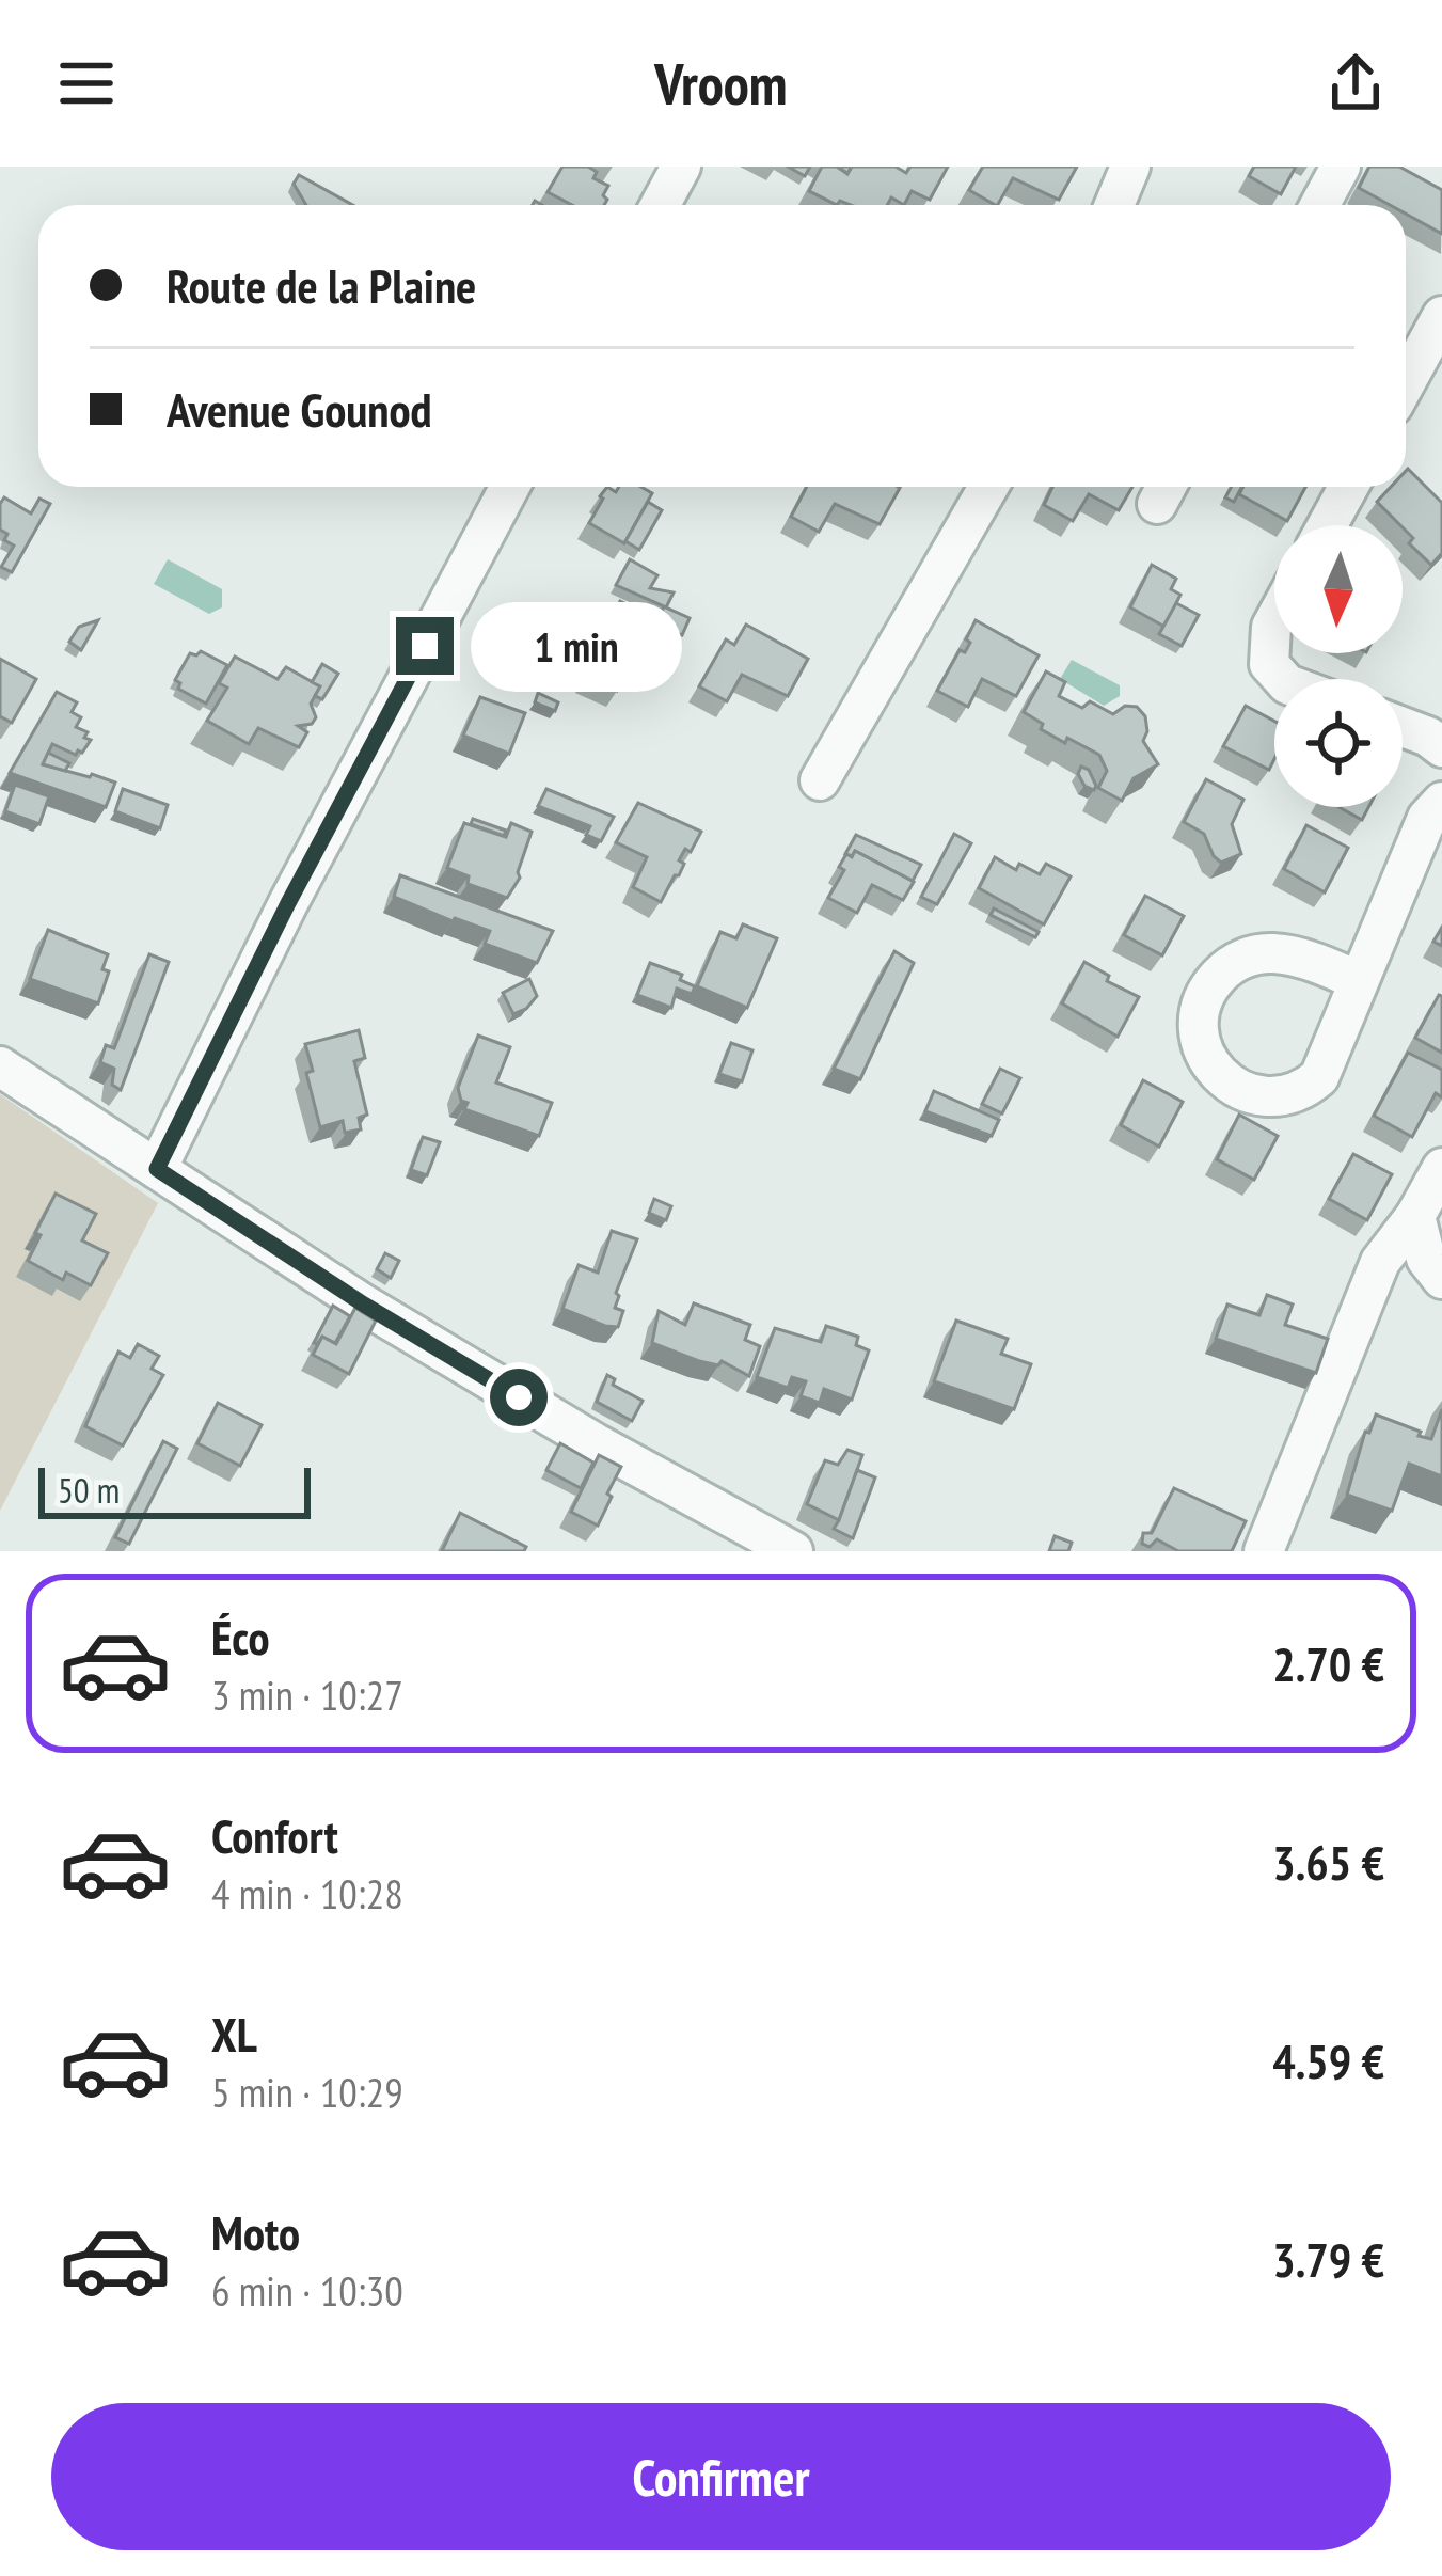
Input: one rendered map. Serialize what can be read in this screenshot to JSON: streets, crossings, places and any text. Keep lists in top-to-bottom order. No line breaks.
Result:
{"scale_bar":"50 m","north":"bottom","page":{"header":"Vroom","banner":["Route de la Plaine","Avenue Gounod"],"bubble":"1 min","scale":"50 m","list":[{"name":"Éco","note":"3 min · 10:27","value":"2.70 €"},{"name":"Confort","note":"4 min · 10:28","value":"3.65 €"},{"name":"XL","note":"5 min · 10:29","value":"4.59 €"},{"name":"Moto","note":"6 min · 10:30","value":"3.79 €"}],"buttons":"Confirmer"}}
